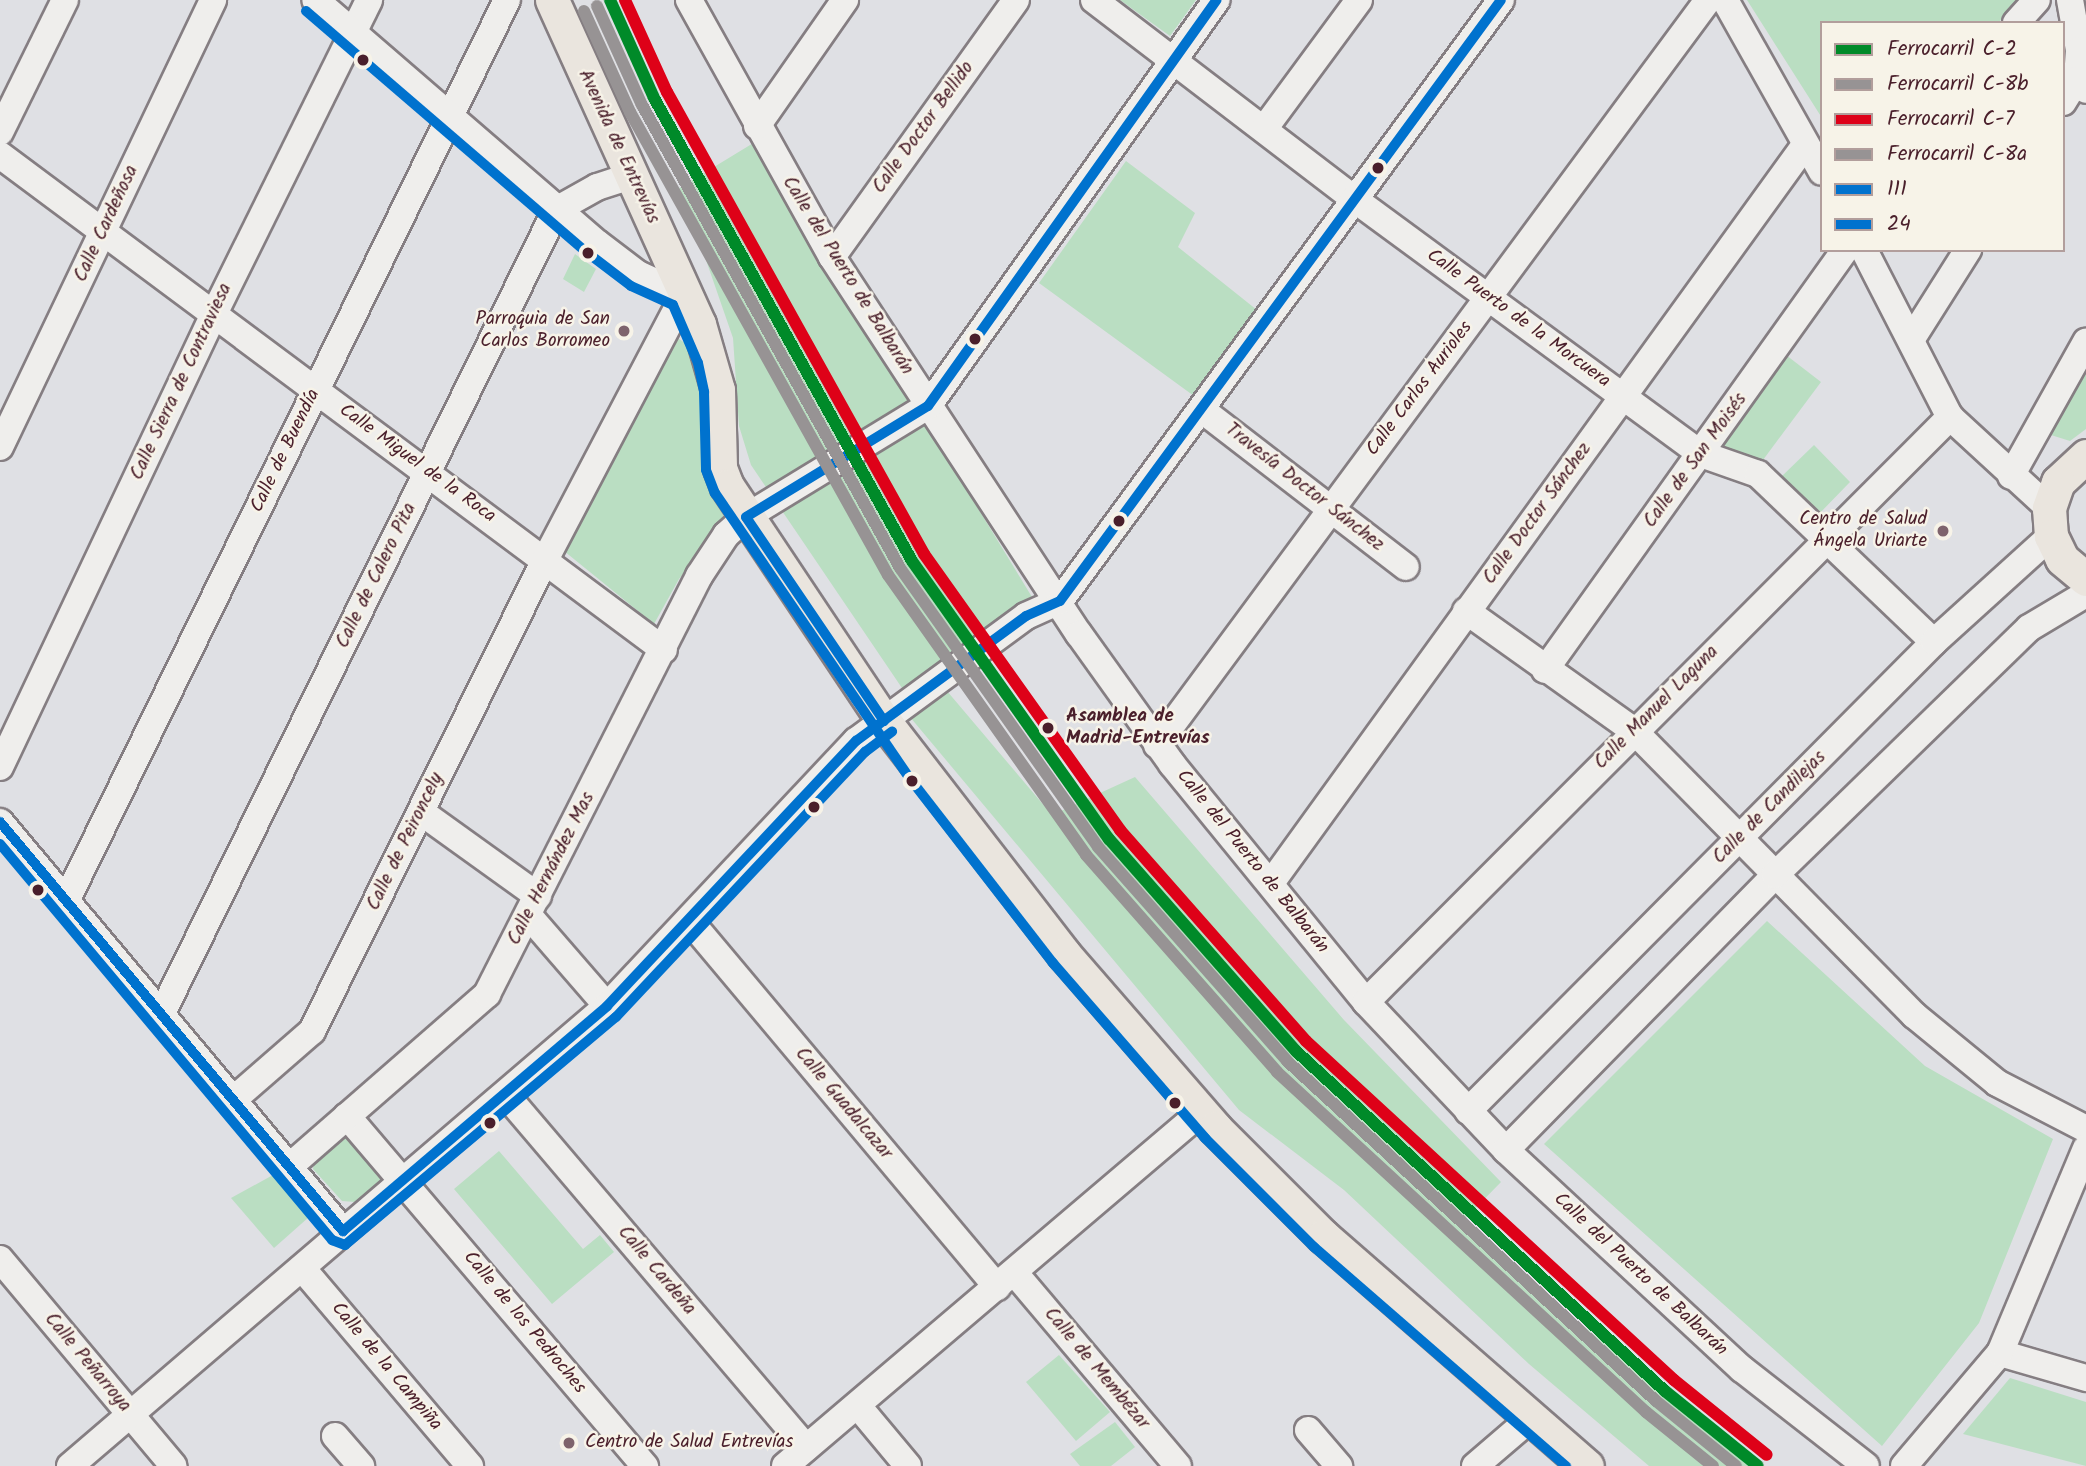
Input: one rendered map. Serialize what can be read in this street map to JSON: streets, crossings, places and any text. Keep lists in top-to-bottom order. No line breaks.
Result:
{"streets":{"main road":["Avenida de Entrevías"],"street":["Calle Doctor Bellido","Calle Cardeñosa","Calle del Puerto de Balbarán","Calle Puerto de la Morcuera","Calle Sierra de Contraviesa","Calle Carlos Aurioles","Calle de Buendía","Calle de San Moisés","Calle Miguel de la Roca","Travesía Doctor Sánchez","Calle Doctor Sánchez","Calle de Calero Pita","Calle Manuel Laguna","Calle de Candilejas","Calle de Peironcely","Calle Hernández Mas","Calle Guadalcazar","Calle Cardeña","Calle de los Pedroches","Calle Peñarroya","Calle de la Campiña","Calle de Membézar"]},"crossings":[["Calle Doctor Bellido","Calle del Puerto de Balbarán"],["Avenida de Entrevías","Calle de Peironcely"],["Avenida de Entrevías","Calle Hernández Mas"],["Calle Cardeñosa","Calle Miguel de la Roca"],["Calle del Puerto de Balbarán","Calle Carlos Aurioles"],["Calle del Puerto de Balbarán","Calle Doctor Sánchez"],["Calle del Puerto de Balbarán","Calle Manuel Laguna"],["Calle del Puerto de Balbarán","Calle de Candilejas"],["Calle del Puerto de Balbarán","Calle Hernández Mas"],["Calle Puerto de la Morcuera","Calle Carlos Aurioles"],["Calle Puerto de la Morcuera","Calle de San Moisés"],["Calle Puerto de la Morcuera","Calle Doctor Sánchez"],["Calle Puerto de la Morcuera","Calle Manuel Laguna"],["Calle Puerto de la Morcuera","Calle de Candilejas"],["Calle Sierra de Contraviesa","Calle Miguel de la Roca"],["Calle Carlos Aurioles","Travesía Doctor Sánchez"],["Calle de Buendía","Calle Miguel de la Roca"],["Calle Miguel de la Roca","Calle de Calero Pita"],["Calle Miguel de la Roca","Calle de Peironcely"],["Calle Miguel de la Roca","Calle Hernández Mas"],["Calle Hernández Mas","Calle de los Pedroches"],["Calle Guadalcazar","Calle de Membézar"]],"places":["Parroquia de San Carlos Borromeo","Centro de Salud Ángela Uriarte","Asamblea de Madrid-Entrevías","Centro de Salud Entrevías"],"lines":["rail line C-2","rail line C-7","transit line 111","rail line C-8b","rail line C-8a","transit line 24"],"legend":["Ferrocarril C-2","Ferrocarril C-8b","Ferrocarril C-7","Ferrocarril C-8a","111","24"]}
